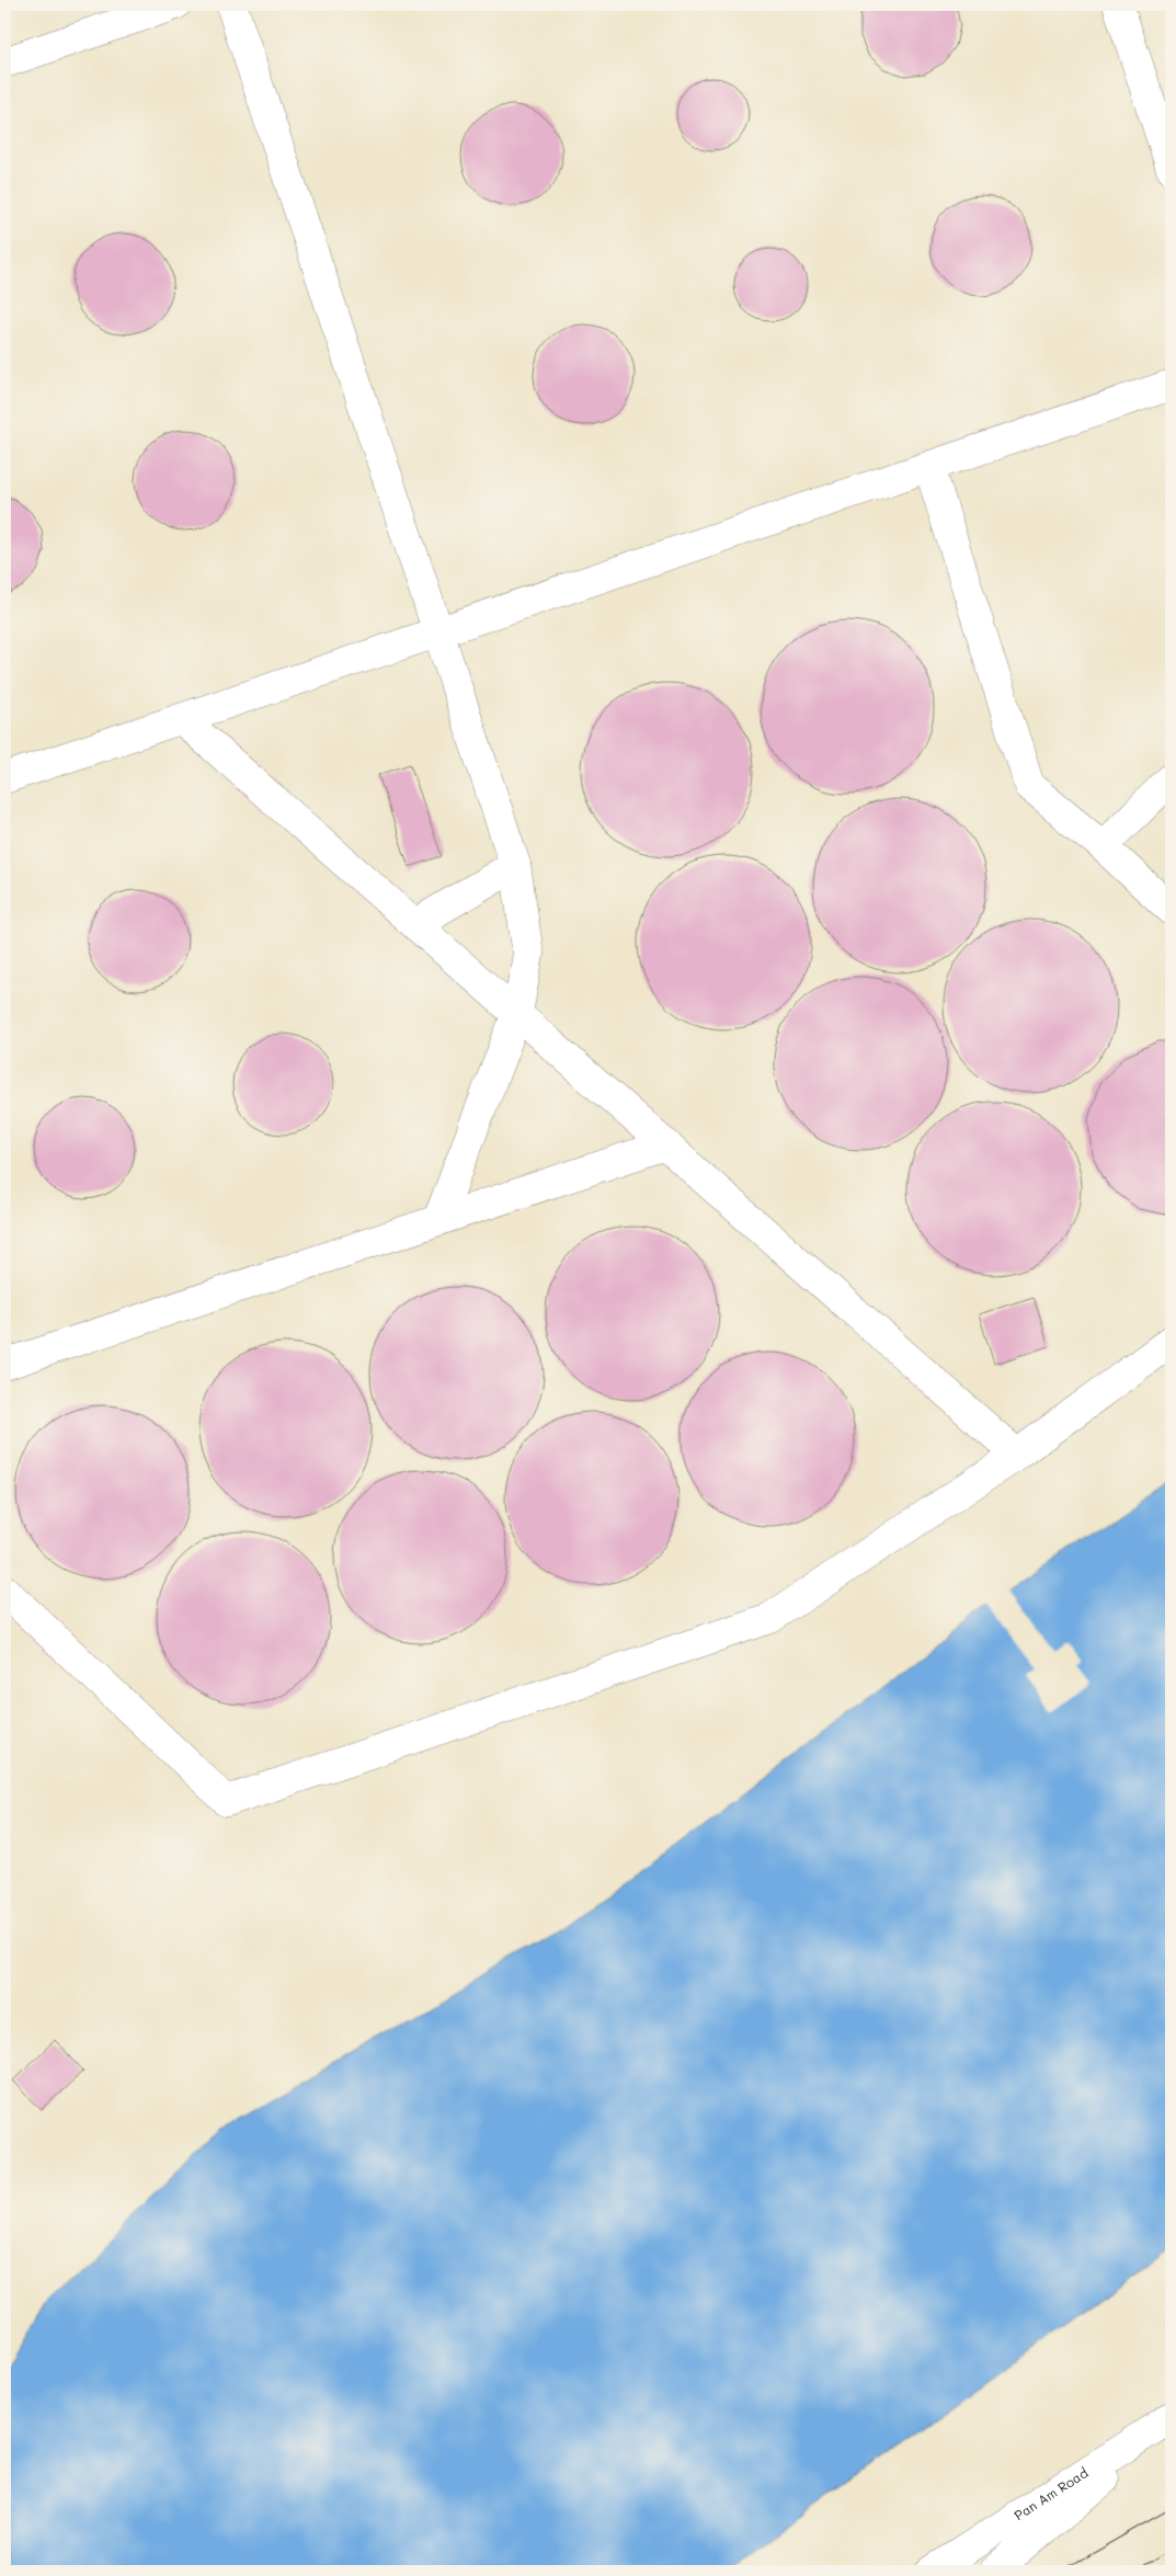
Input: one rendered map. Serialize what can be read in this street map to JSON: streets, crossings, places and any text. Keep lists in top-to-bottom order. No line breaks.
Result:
{"streets":{"street":["Pan Am Road"]}}
